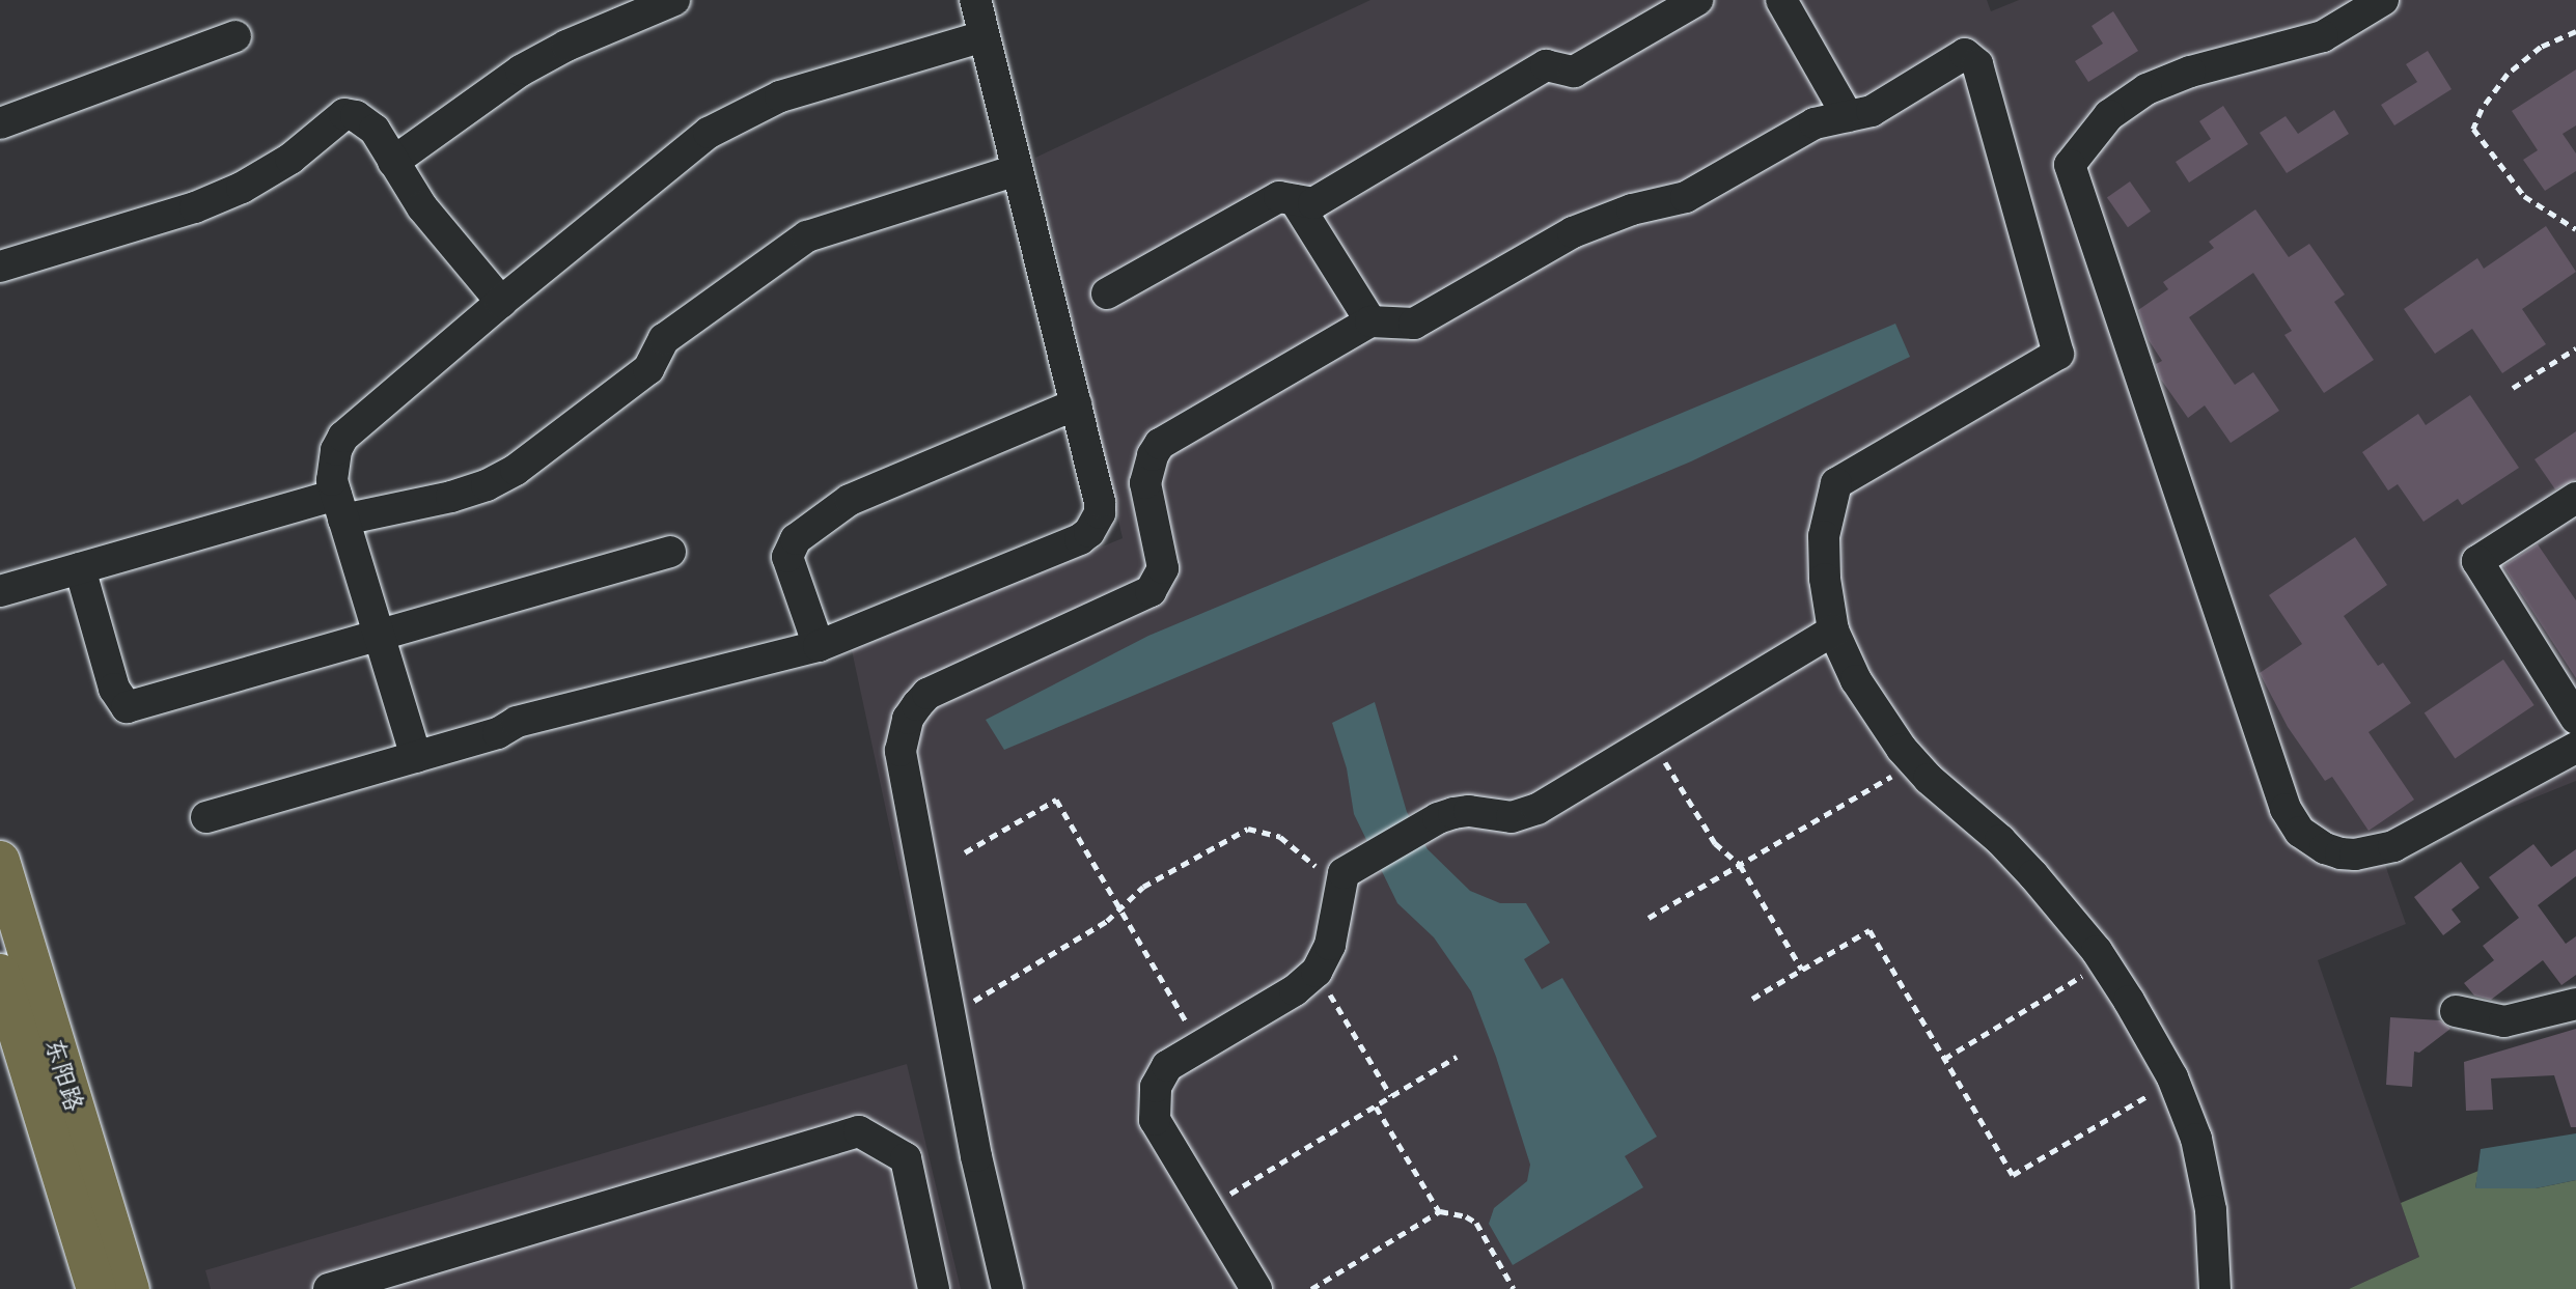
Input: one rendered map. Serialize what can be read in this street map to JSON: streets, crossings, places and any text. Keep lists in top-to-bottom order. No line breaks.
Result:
{"streets":{"main road":["东阳路"]}}
